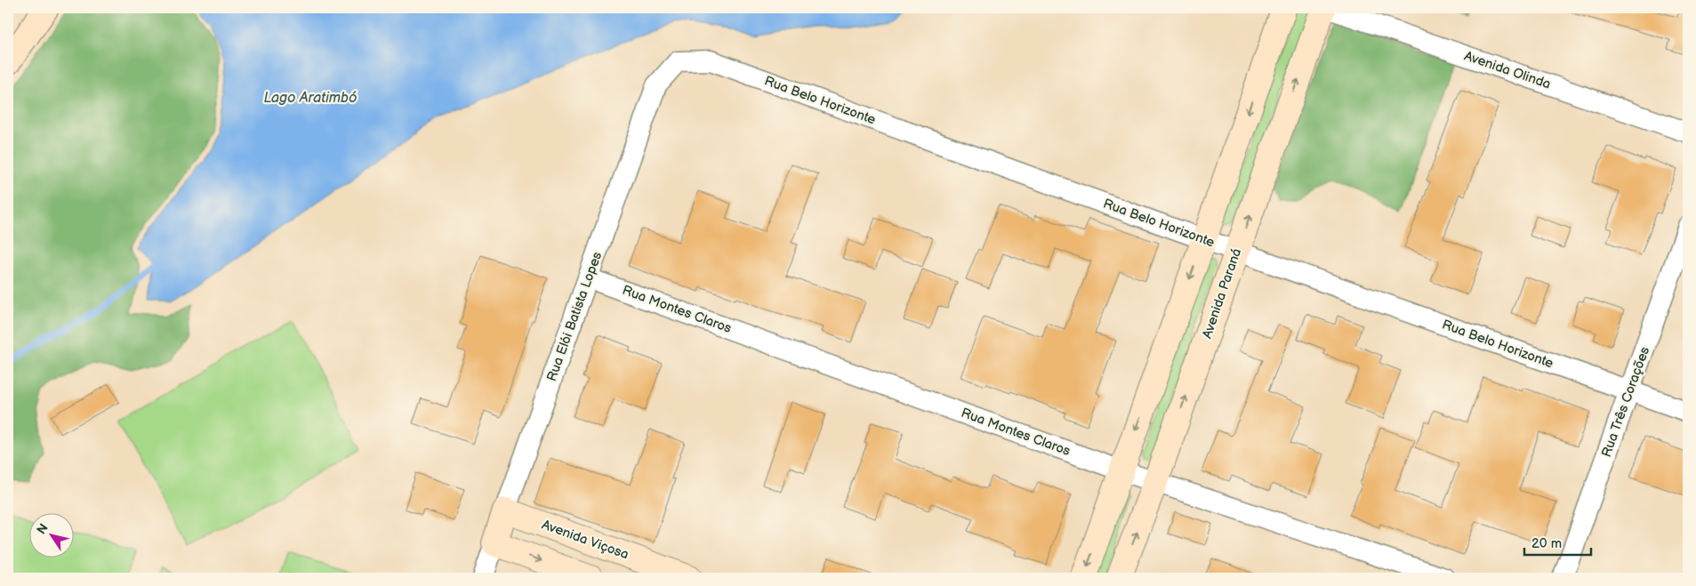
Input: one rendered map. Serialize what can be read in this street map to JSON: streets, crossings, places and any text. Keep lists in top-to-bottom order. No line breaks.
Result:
{"streets":{"main road":["Avenida Paraná","Rua Elói Batista Lopes","Avenida Viçosa"],"street":["Avenida Olinda","Rua Belo Horizonte","Rua Montes Claros","Rua Três Corações"]},"crossings":[["Rua Belo Horizonte","Avenida Paraná"],["Rua Belo Horizonte","Rua Elói Batista Lopes"],["Rua Belo Horizonte","Rua Três Corações"],["Avenida Paraná","Rua Montes Claros"],["Rua Montes Claros","Rua Elói Batista Lopes"],["Rua Elói Batista Lopes","Avenida Viçosa"]],"water":["Lago Aratimbó"],"scale_bar":"20 m","north":"top left"}
